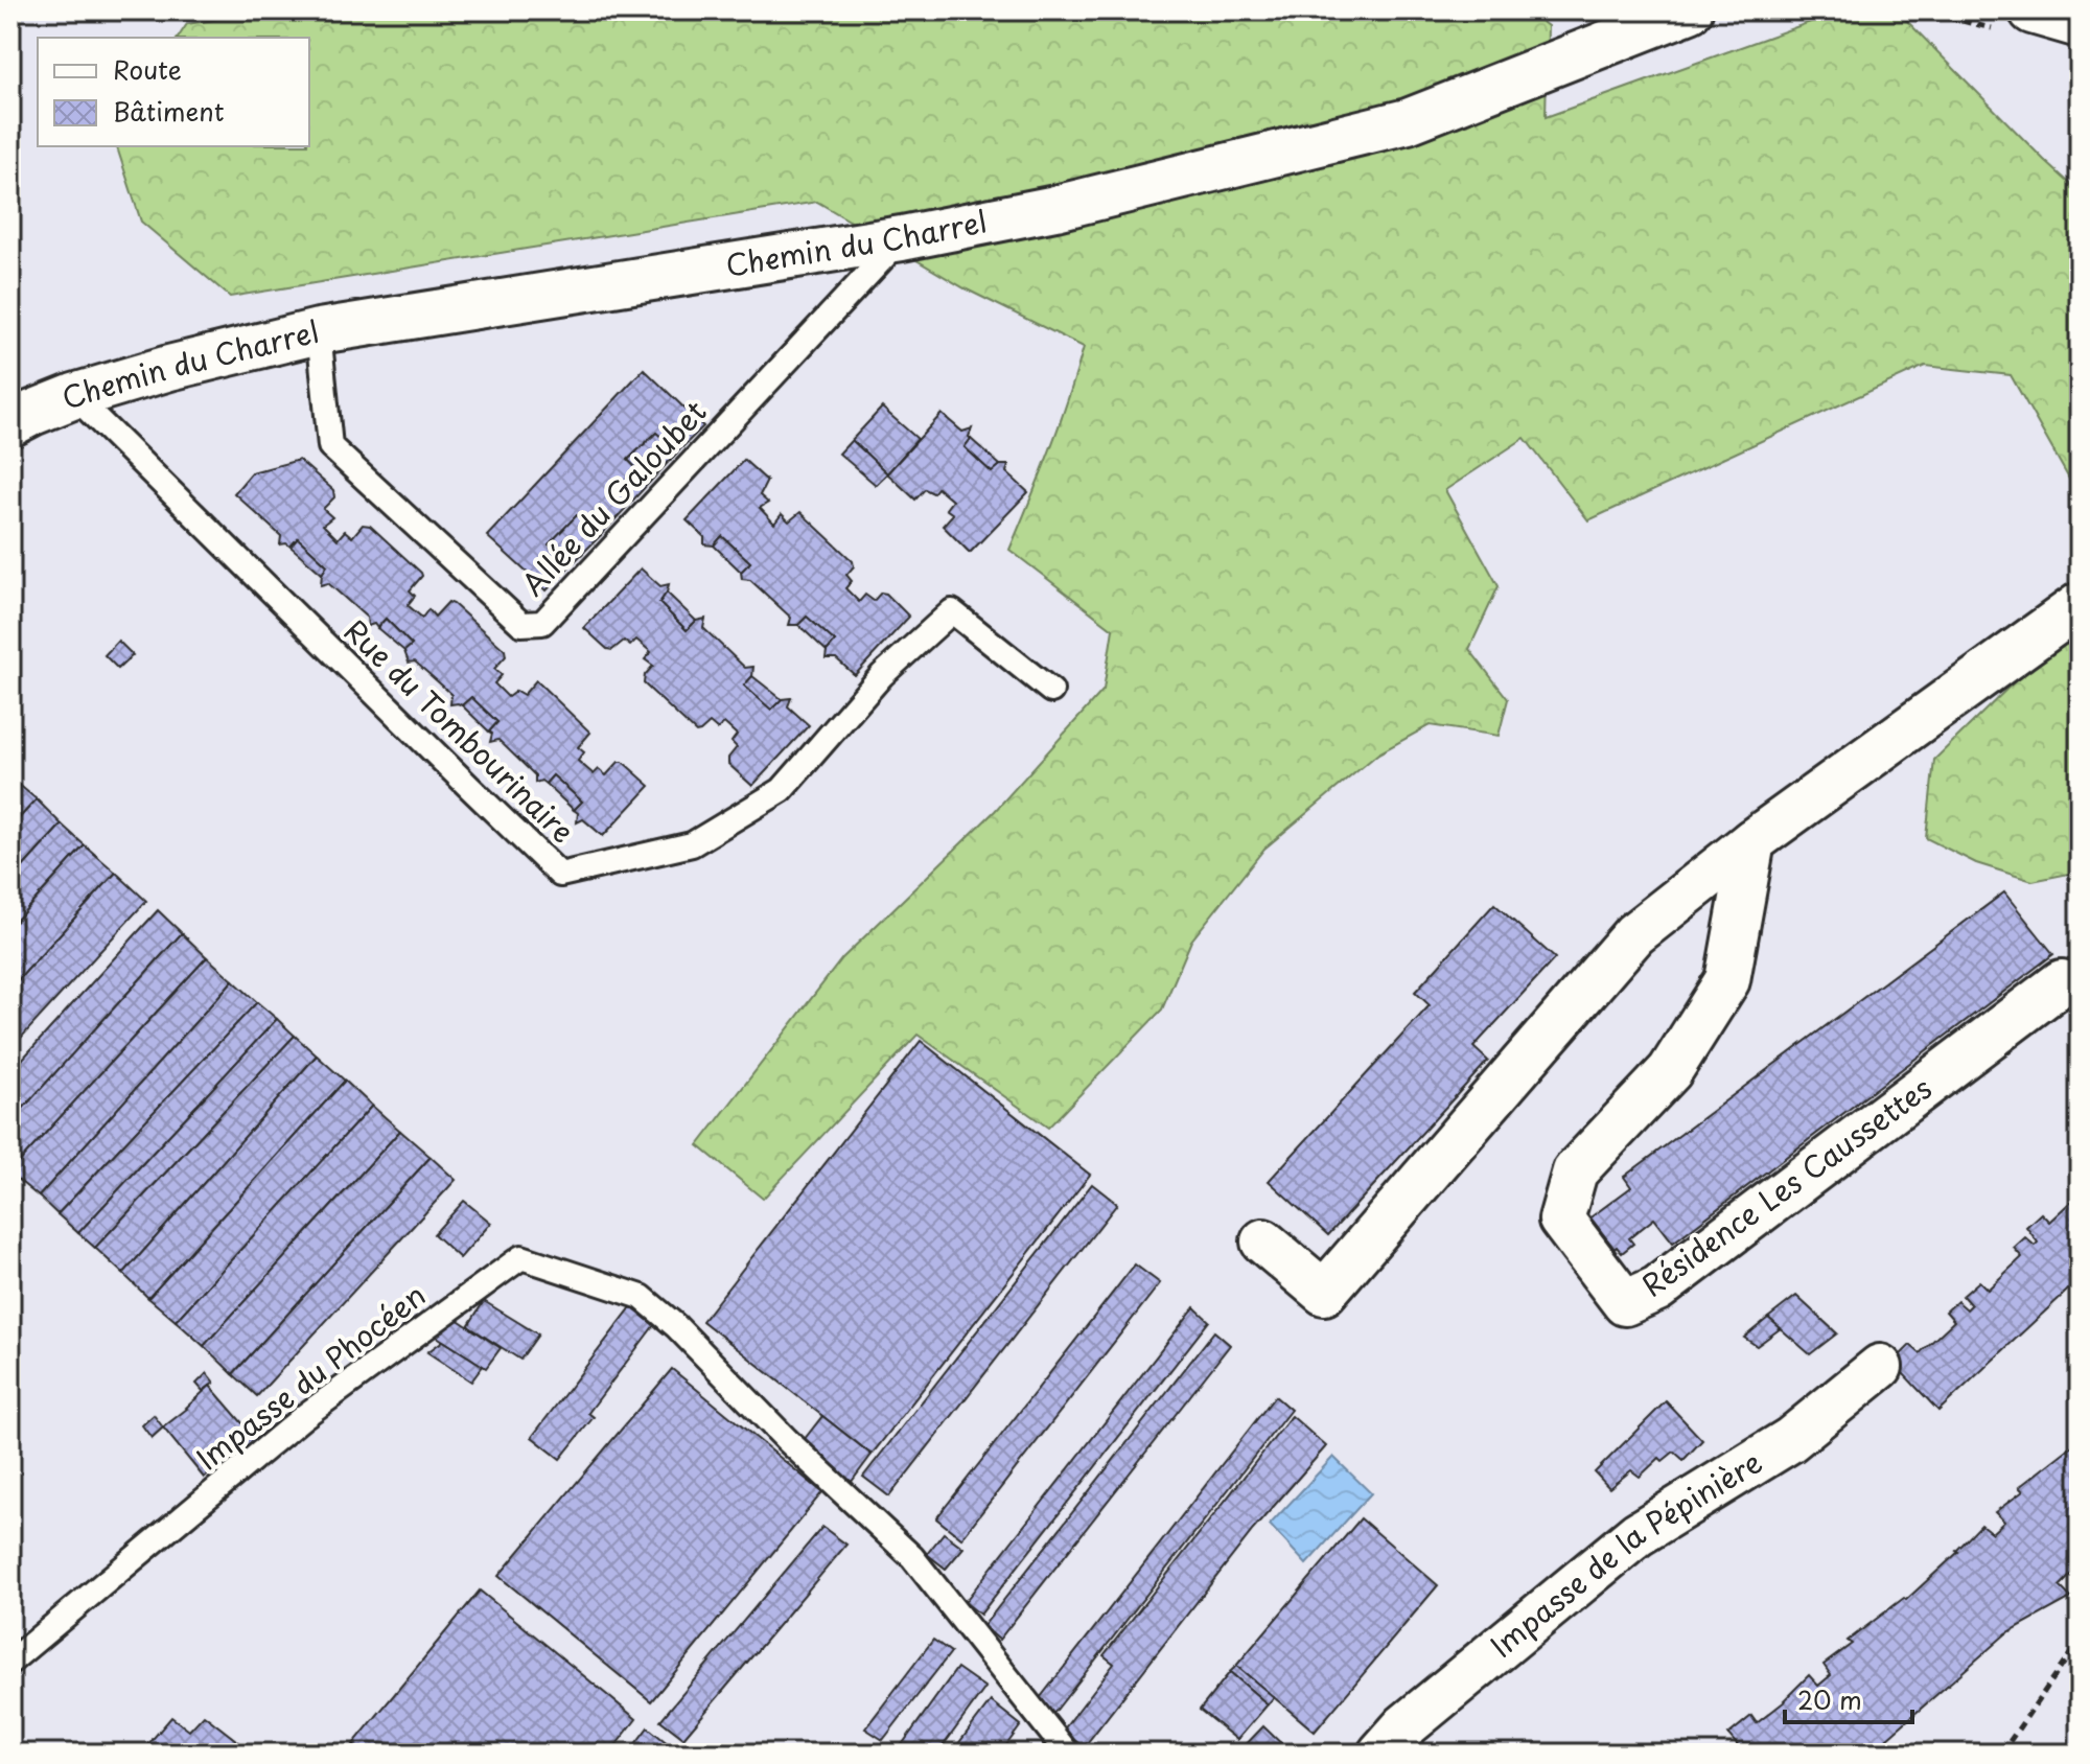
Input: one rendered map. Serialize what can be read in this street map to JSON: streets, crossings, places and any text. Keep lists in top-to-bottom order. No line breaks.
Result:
{"streets":{"street":["Chemin du Charrel","Résidence Les Caussettes","Impasse de la Pépinière"],"lane":["Allée du Galoubet","Rue du Tombourinaire","Impasse du Phocéen"]},"crossings":[["Chemin du Charrel","Allée du Galoubet"],["Chemin du Charrel","Rue du Tombourinaire"]],"legend":["Route","Bâtiment"],"scale_bar":"20 m"}
